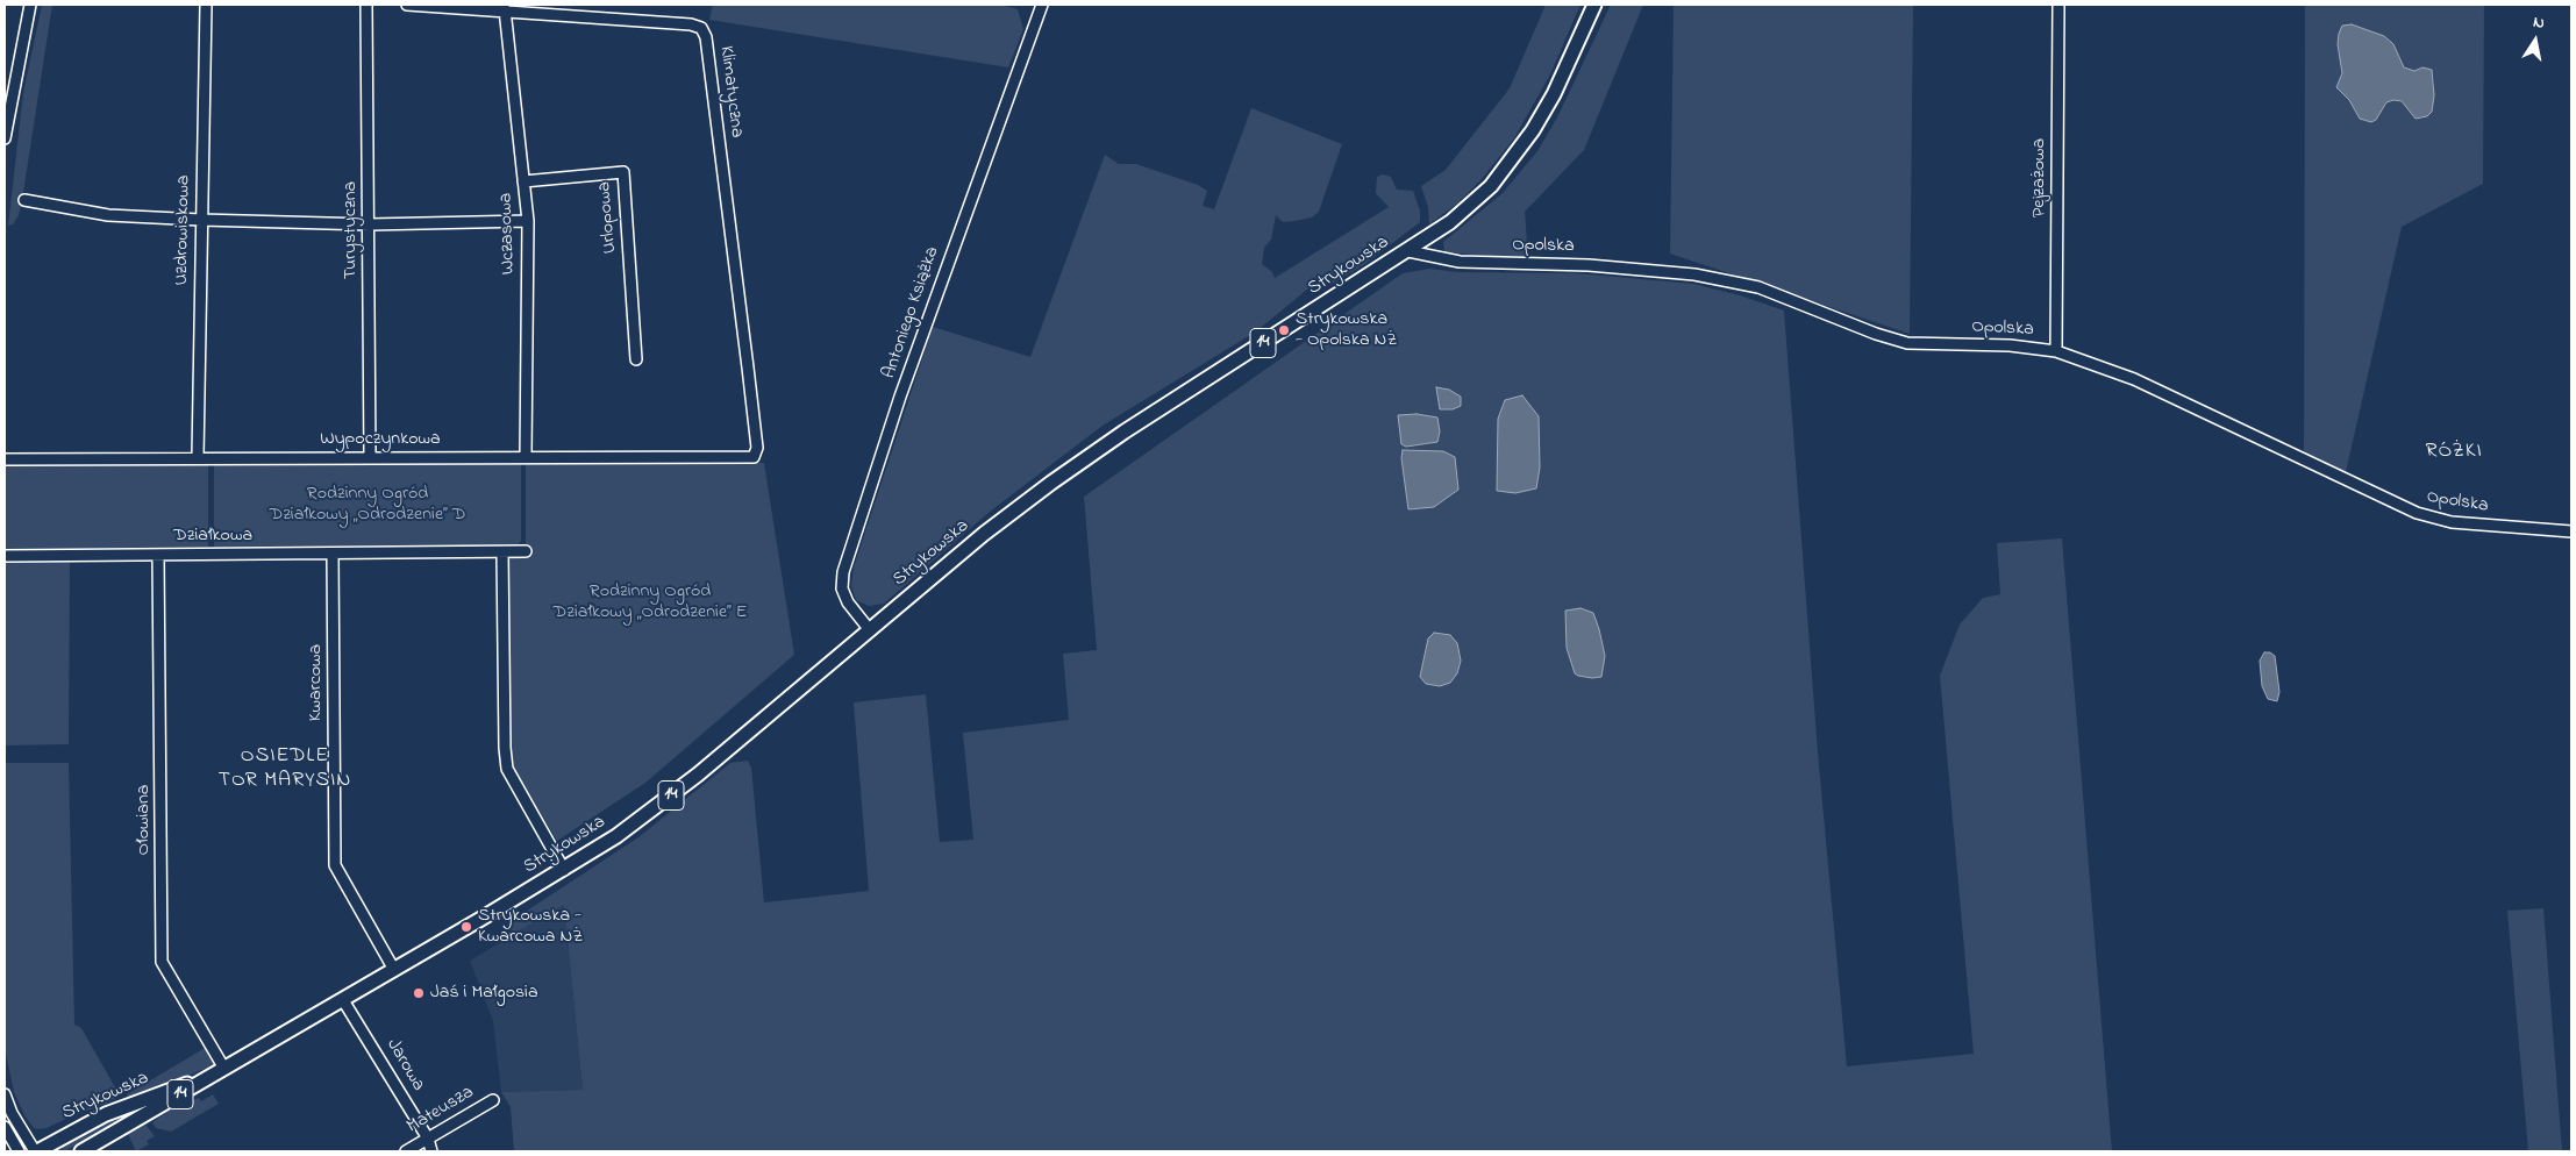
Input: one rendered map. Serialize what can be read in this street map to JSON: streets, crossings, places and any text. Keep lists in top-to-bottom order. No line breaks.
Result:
{"streets":{"main road":["Strykowska","14"],"street":["Klimatyczna","Pejzażowa","Urlopowa","Uzdrowiskowa","Turystyczna","Wczasowa","Opolska","Antoniego Książka","Wypoczynkowa","Działkowa","Kwarcowa","Ołowiana","Jarowa","Mateusza"]},"crossings":[["Klimatyczna","Wczasowa"],["Klimatyczna","Wypoczynkowa"],["Pejzażowa","Opolska"],["Urlopowa","Wczasowa"],["Uzdrowiskowa","Wypoczynkowa"],["Turystyczna","Wypoczynkowa"],["Wczasowa","Wypoczynkowa"],["Opolska","Strykowska"],["Strykowska","Antoniego Książka"],["Strykowska","Kwarcowa"],["Strykowska","Ołowiana"],["Strykowska","Jarowa"],["Działkowa","Kwarcowa"],["Działkowa","Ołowiana"],["Jarowa","Mateusza"]],"districts":["RÓŻKI","OSIEDLE TOR MARYSIN"],"parks":["Rodzinny Ogród Działkowy „Odrodzenie” D","Rodzinny Ogród Działkowy „Odrodzenie” E"],"places":["Strykowska - Opolska NŻ","Strykowska - Kwarcowa NŻ","Jaś i Małgosia"],"north":"top"}
